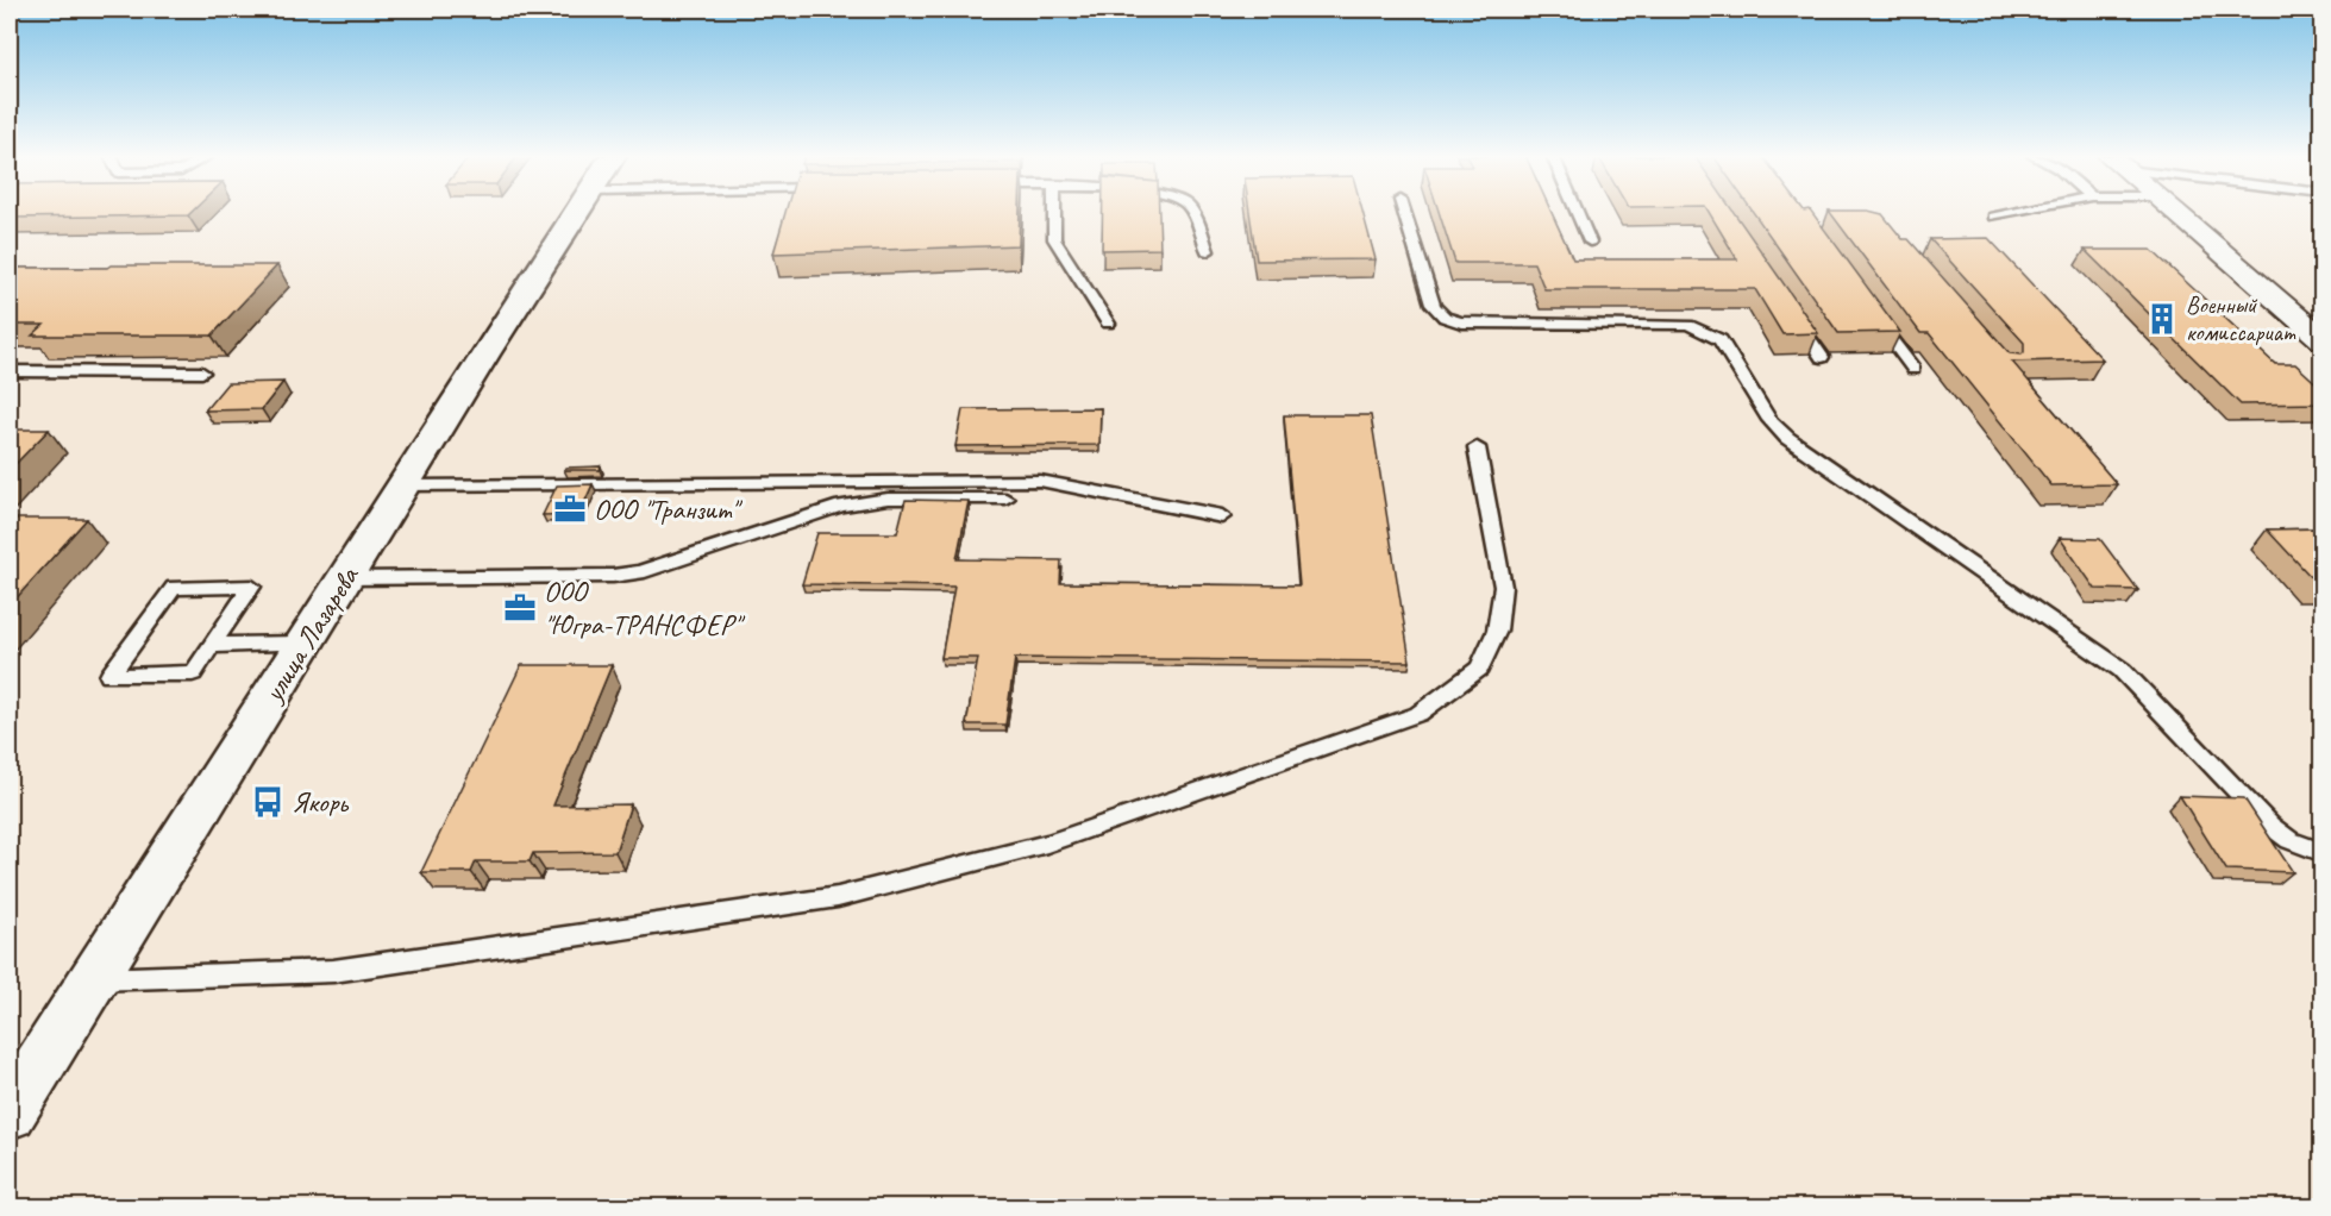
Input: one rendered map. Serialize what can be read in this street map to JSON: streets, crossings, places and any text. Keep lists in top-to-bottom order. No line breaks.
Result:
{"streets":{"main road":["улица Лазарева"]},"places":{"building":["Военный комиссариат"],"office":["ООО \"Транзит\"","ООО \"Югра-ТРАНСФЕР\""],"bus stop":["Якорь"]}}
